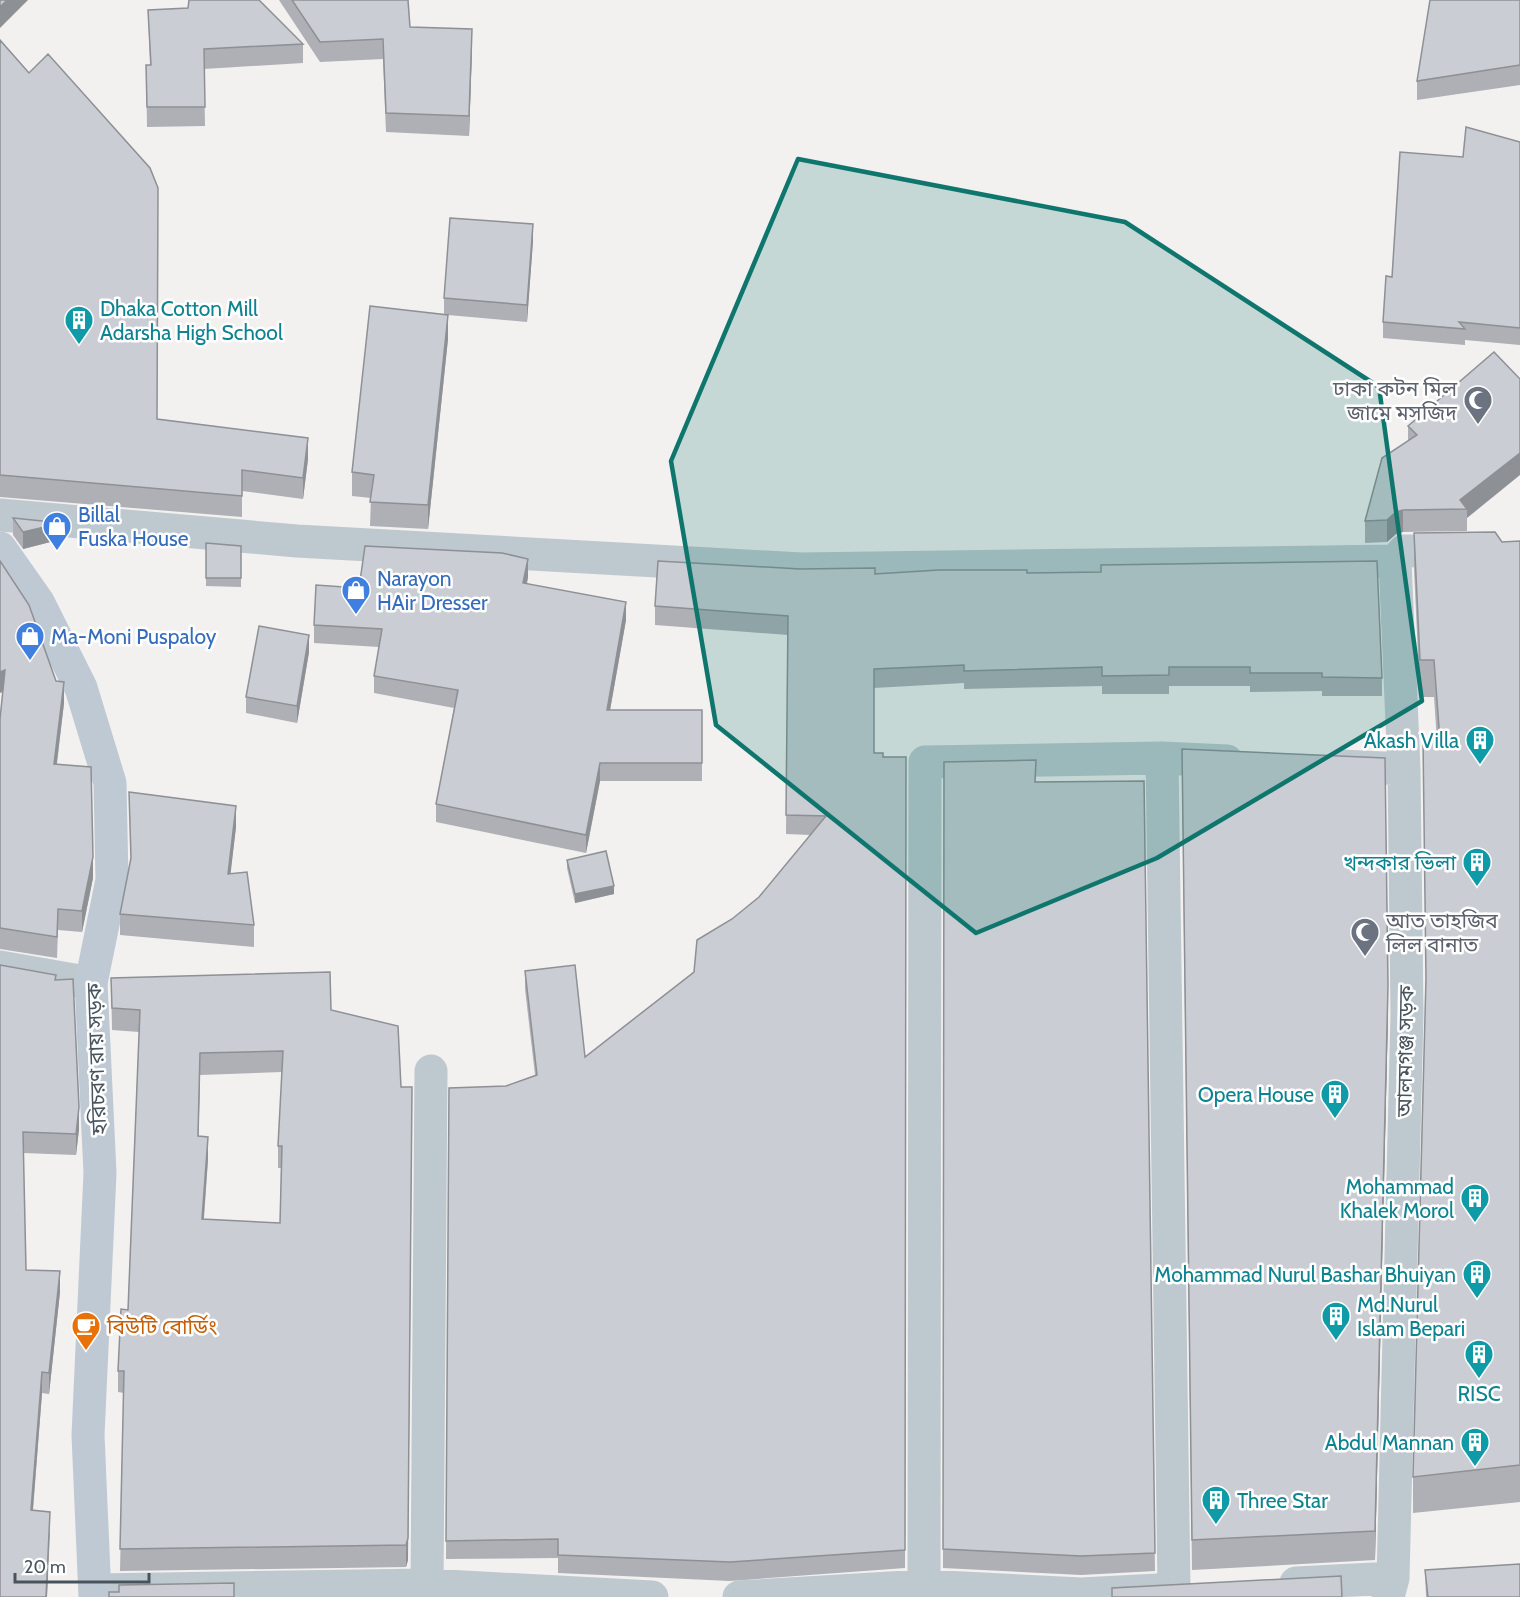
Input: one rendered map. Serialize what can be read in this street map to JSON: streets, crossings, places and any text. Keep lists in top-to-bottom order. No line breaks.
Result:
{"streets":{"main road":["হরিচরণ রায় সড়ক"],"street":["আলমগঞ্জ সড়ক"]},"places":{"building":["Dhaka Cotton Mill Adarsha High School","Akash Villa","খন্দকার ভিলা","Opera House","Mohammad Khalek Morol","Mohammad Nurul Bashar Bhuiyan","Md.Nurul Islam Bepari","RISC","Abdul Mannan","Three Star"],"mosque":["ঢাকা কটন মিল জামে মসজিদ","আত তাহজিব লিল বানাত"],"shop":["Billal Fuska House","Narayon HAir Dresser","Ma-Moni Puspaloy"],"cafe":["বিউটি বোর্ডিং"]},"scale_bar":"20 m"}
